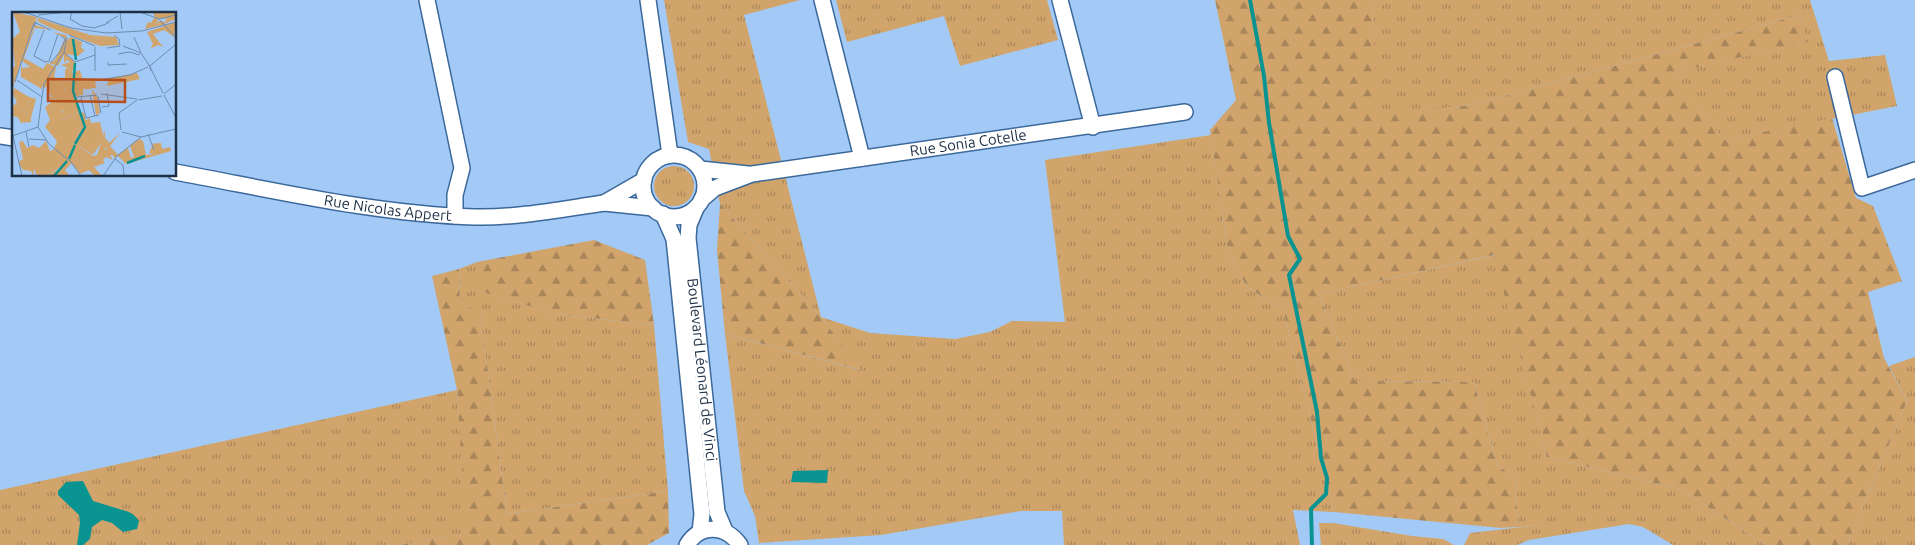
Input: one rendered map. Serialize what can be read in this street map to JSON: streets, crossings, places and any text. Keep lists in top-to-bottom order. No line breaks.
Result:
{"streets":{"street":["Rue Sonia Cotelle","Rue Nicolas Appert","Boulevard Léonard de Vinci"]}}
